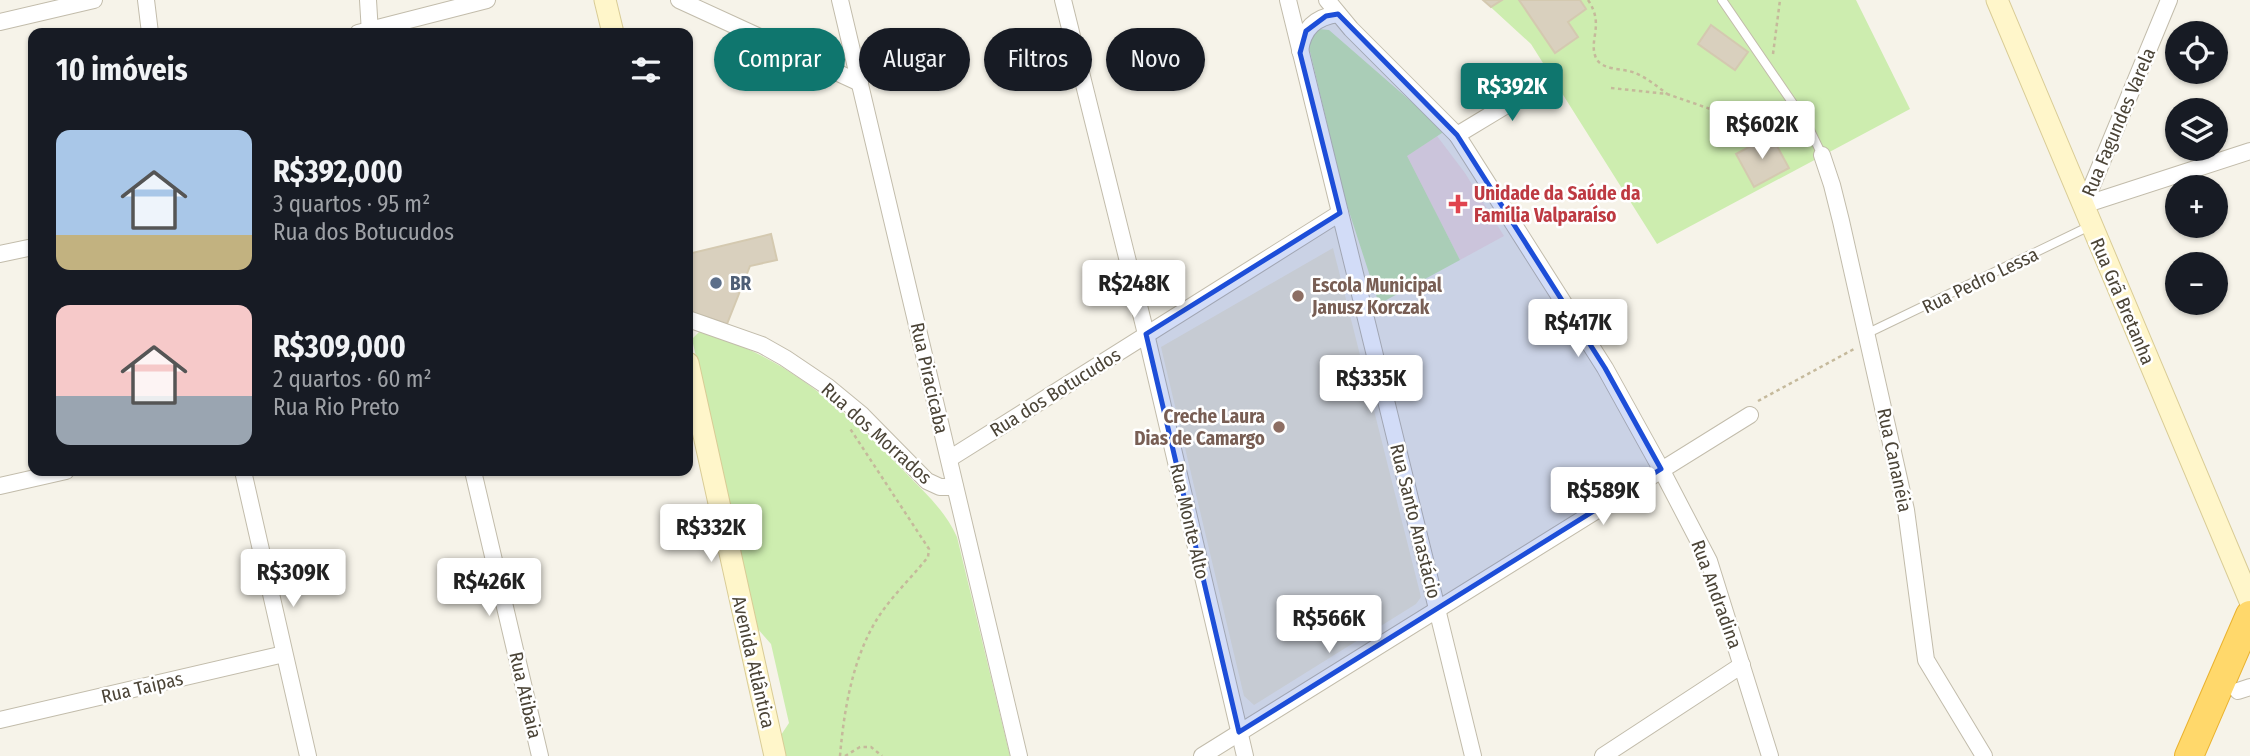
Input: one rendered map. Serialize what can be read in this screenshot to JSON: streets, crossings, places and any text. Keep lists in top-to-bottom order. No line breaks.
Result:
{"streets":{"street":["Rua Fagundes Varela","Rua Grã Bretanha","Rua Piracicaba","Rua dos Botucudos","Rua dos Morrados","Rua Cananéia","Rua Monte Alto","Rua Santo Anastácio","Rua Andradina","Avenida Atlântica","Rua Taipas","Rua Atibaia"],"lane":["Rua Pedro Lessa"]},"crossings":[["Rua Fagundes Varela","Rua Grã Bretanha"],["Rua Pedro Lessa","Rua Grã Bretanha"],["Rua Pedro Lessa","Rua Cananéia"],["Rua Piracicaba","Rua dos Botucudos"],["Rua Piracicaba","Rua dos Morrados"],["Rua dos Botucudos","Rua Monte Alto"],["Rua dos Botucudos","Rua Santo Anastácio"]],"places":{"health":["Unidade da Saúde da Família Valparaíso"],"other":["BR","Escola Municipal Janusz Korczak","Creche Laura Dias de Camargo"]},"page":{"map_buttons":["+","−"],"chip":["Comprar","Alugar","Filtros","Novo"],"heading":"10 imóveis","price":["R$392K","R$602K","R$248K","R$417K","R$335K","R$589K","R$332K","R$309K","R$426K","R$566K"],"list":[{"name":"R$392,000","note":"3 quartos · 95 m² · Rua dos Botucudos"},{"name":"R$309,000","note":"2 quartos · 60 m² · Rua Rio Preto"}]}}
